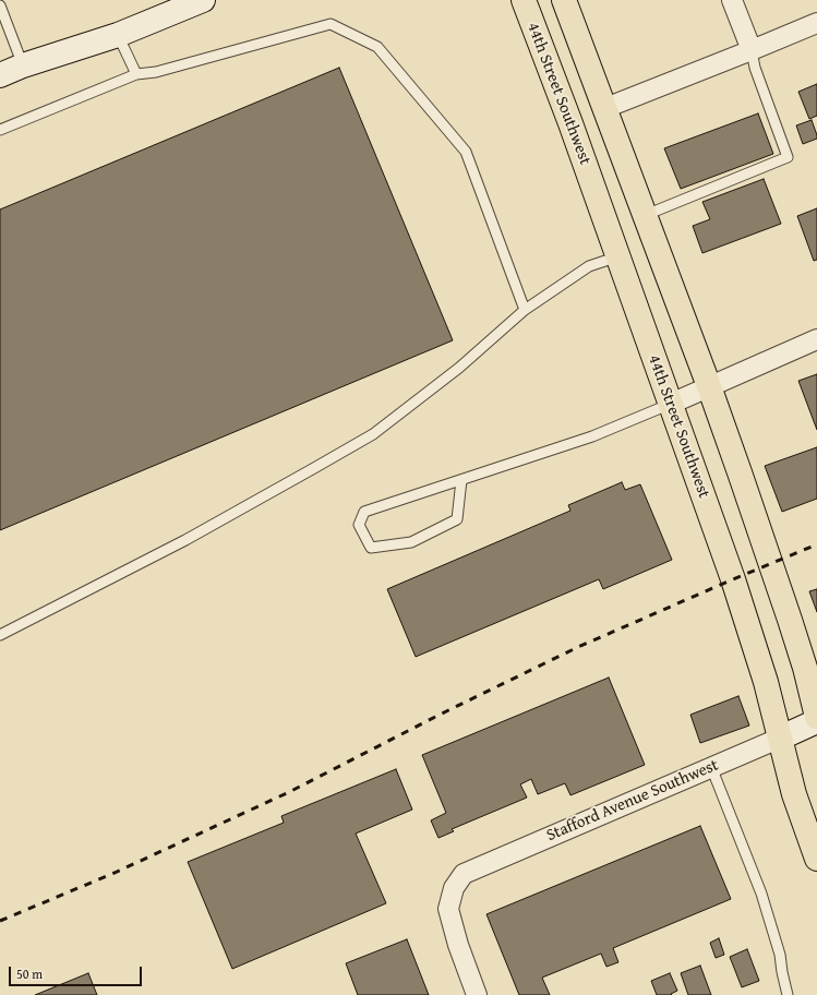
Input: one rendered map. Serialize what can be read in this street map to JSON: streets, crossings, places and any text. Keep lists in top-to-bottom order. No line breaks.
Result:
{"streets":{"main road":["44th Street Southwest"],"street":["Stafford Avenue Southwest"]},"crossings":[["44th Street Southwest","Stafford Avenue Southwest"]],"scale_bar":"50 m"}
